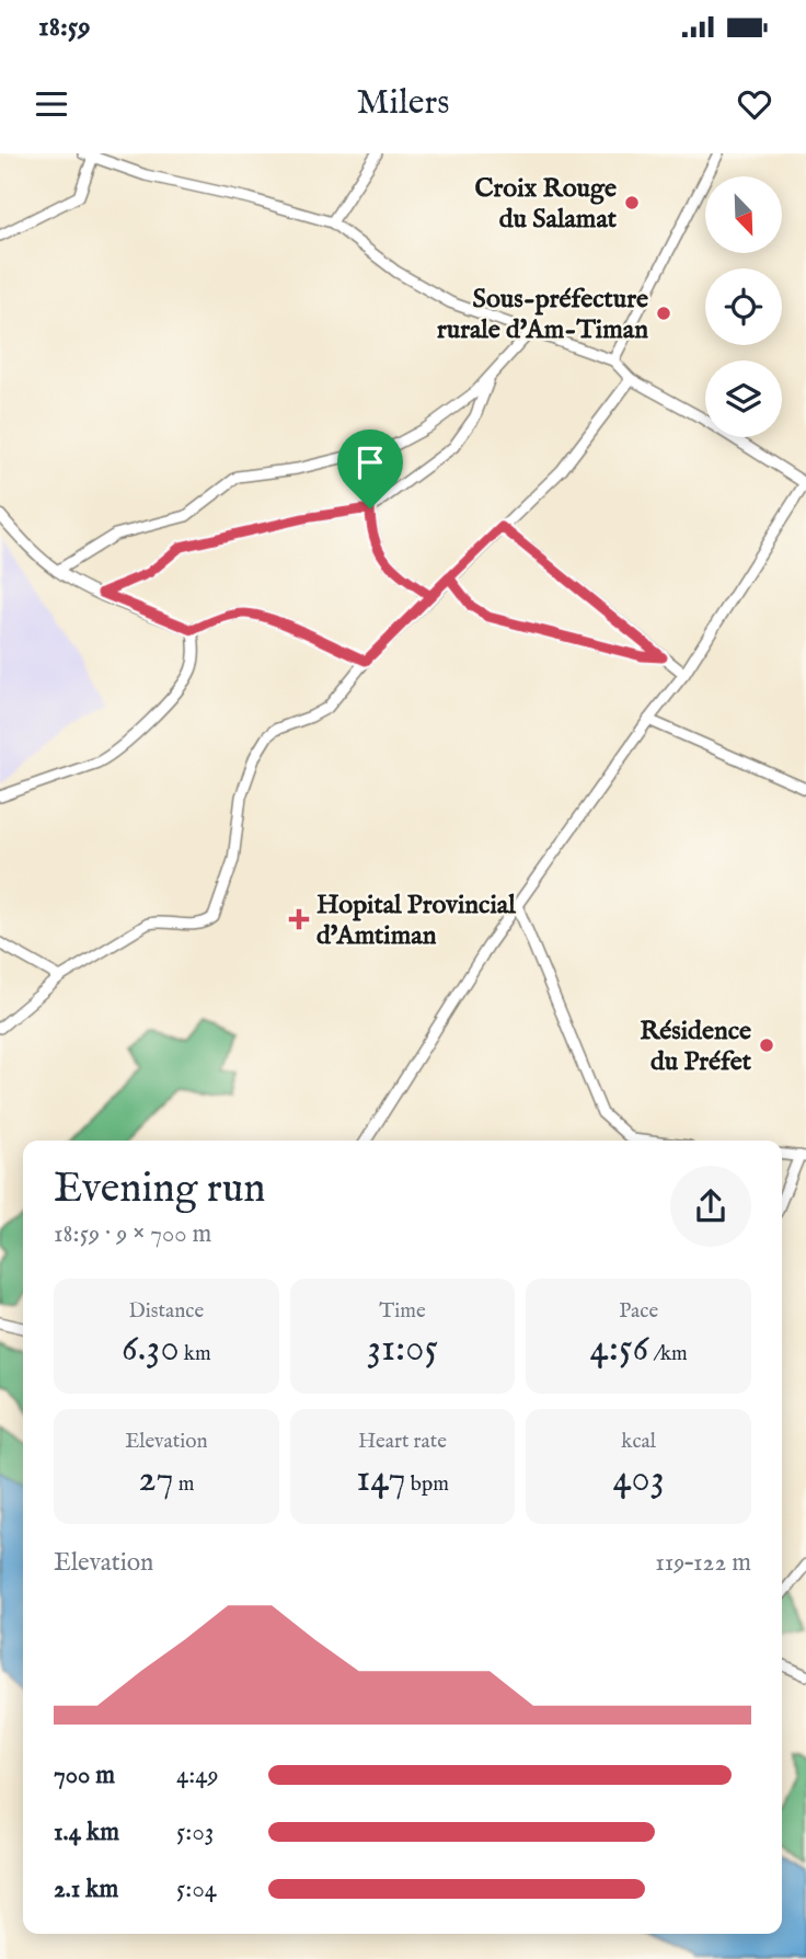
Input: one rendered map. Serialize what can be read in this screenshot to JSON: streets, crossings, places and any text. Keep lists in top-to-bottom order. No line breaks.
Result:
{"places":{"other":["Croix Rouge du Salamat","Sous-préfecture rurale d'Am-Timan","Résidence du Préfet"],"health":["Hopital Provincial d'Amtiman"]},"north":"bottom right","page":{"status":"18:59","header":"Milers","heading":["Evening run","18:59 · 9 × 700 m"],"stats":[["Distance","6.30 km"],["Time","31:05"],["Pace","4:56 /km"],["Elevation","27 m"],["Heart rate","147 bpm"],["kcal","403"]],"chart":["Elevation","119–122 m"],"list":[{"name":"700 m","note":"4:49"},{"name":"1.4 km","note":"5:03"},{"name":"2.1 km","note":"5:04"}]}}
